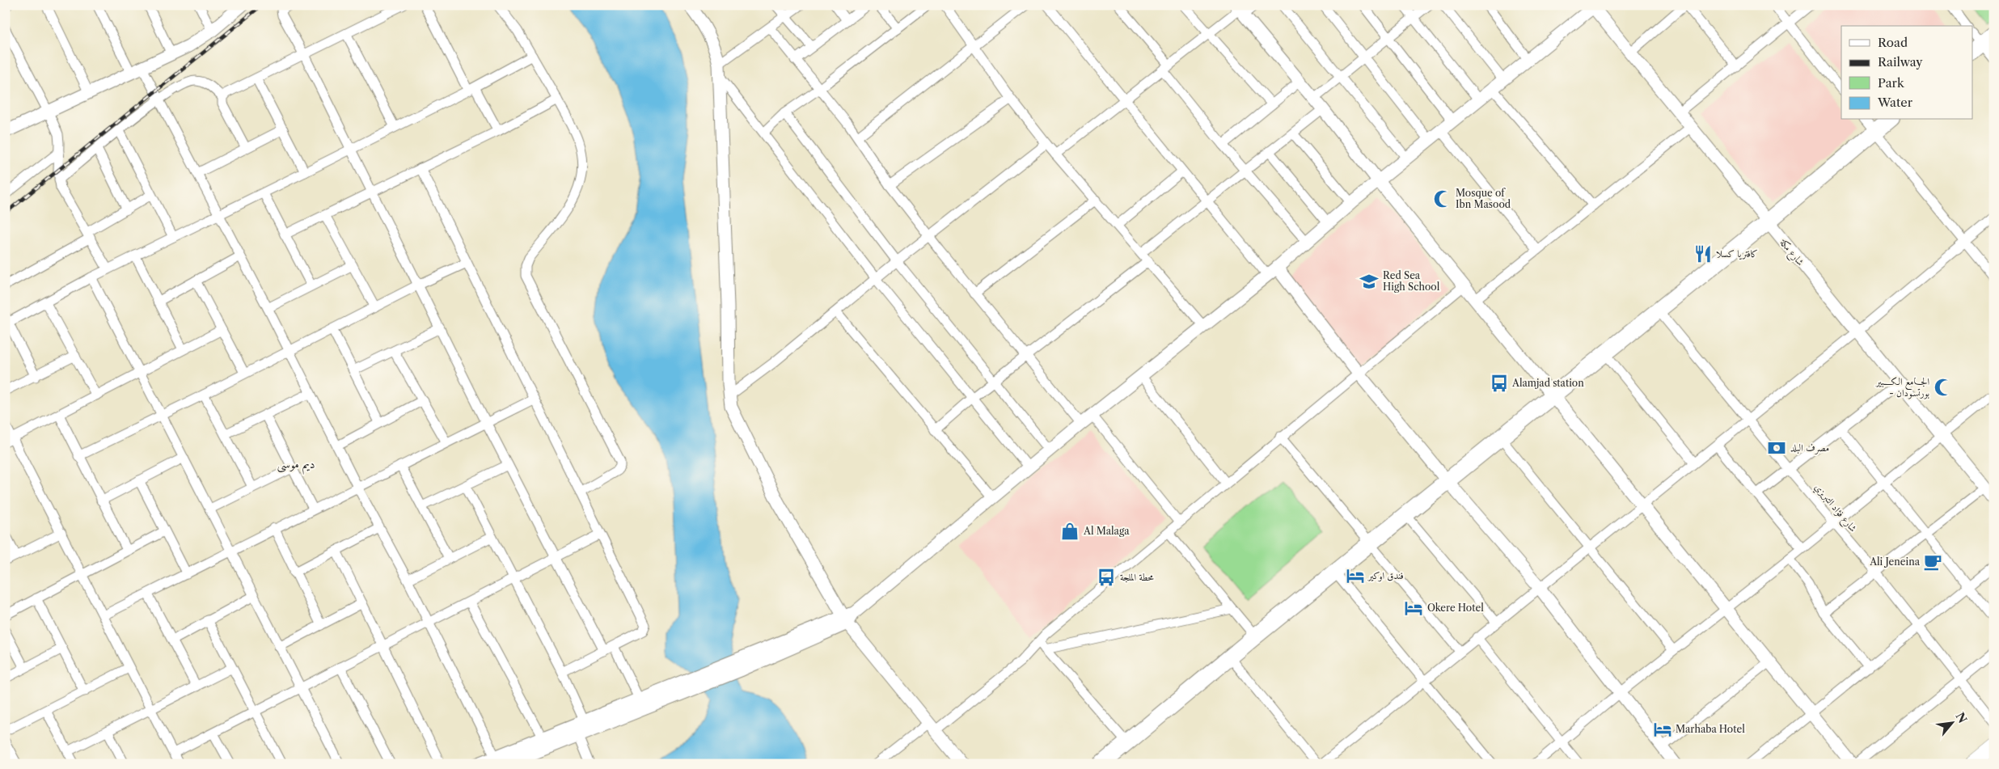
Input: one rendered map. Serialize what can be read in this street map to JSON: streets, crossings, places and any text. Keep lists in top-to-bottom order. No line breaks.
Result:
{"streets":{"street":["شارع مكة","شارع فؤاد التبريزي"]},"districts":["ديم موسى"],"places":{"mosque":["Mosque of Ibn Masood","الجـــامع الكــــبير - بورتسـودان"],"restaurant":["كافتريا كسلا"],"school or university":["Red Sea High School"],"bus stop":["Alamjad station","محطة الملجة"],"bank":["مصرف البلد"],"shop":["Al Malaga"],"cafe":["Ali Jeneina"],"hotel":["فندق اوكير","Okere Hotel","Marhaba Hotel"]},"legend":["Road","Railway","Park","Water"],"north":"top right"}
